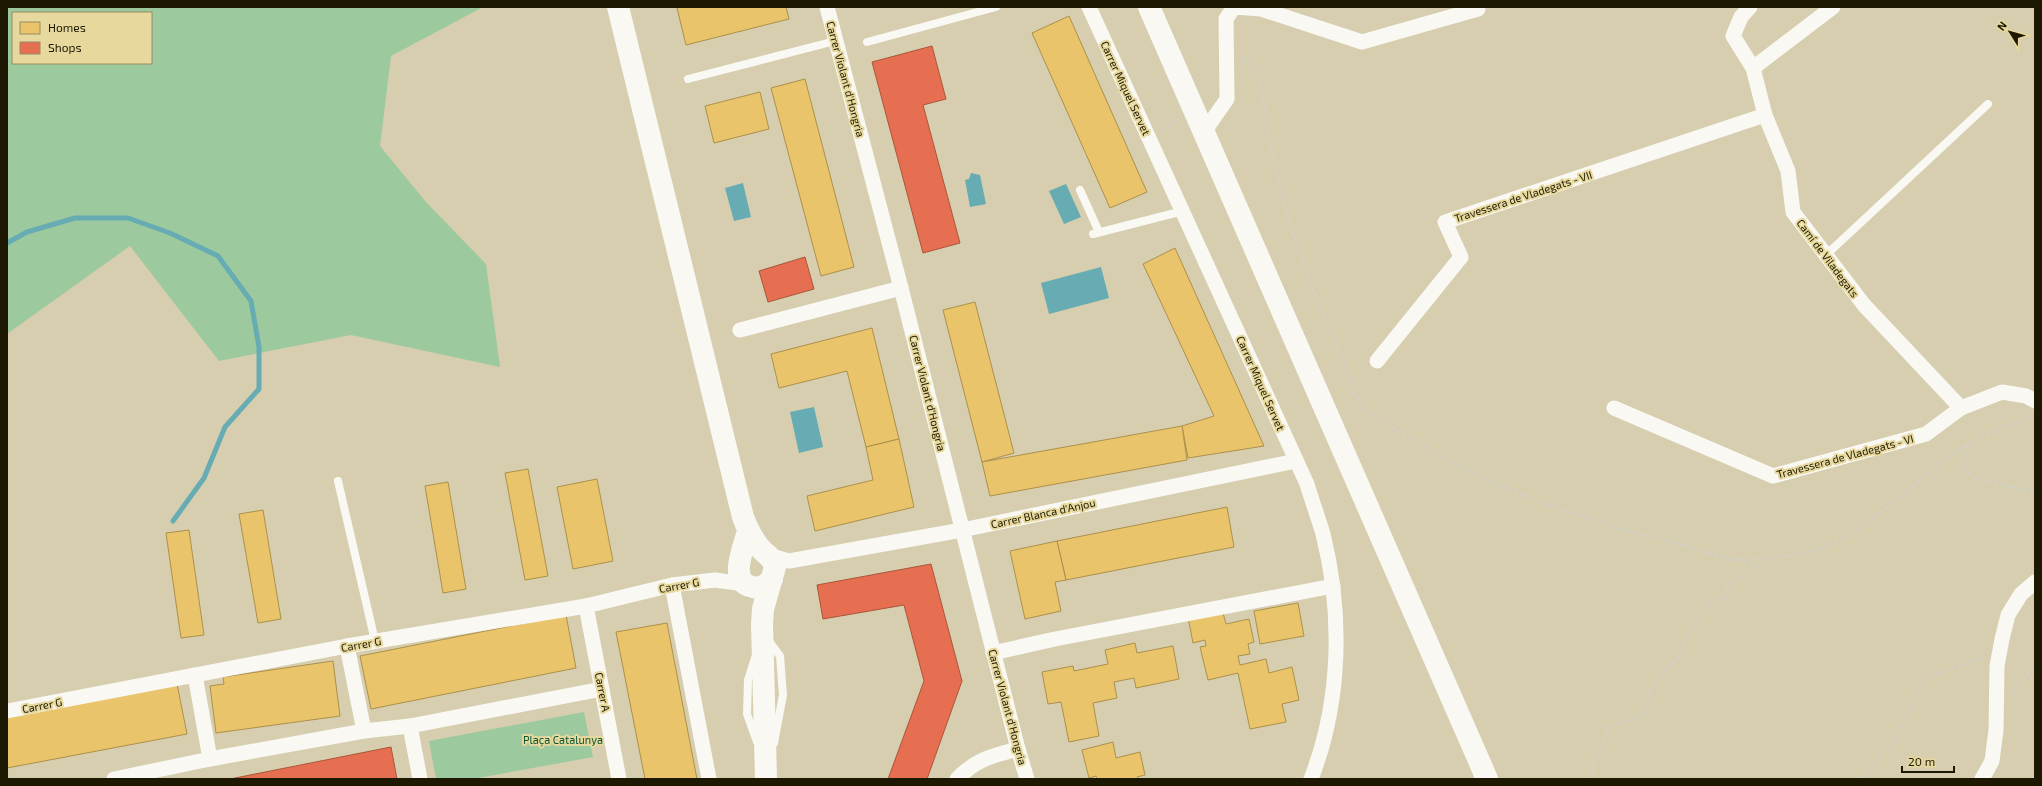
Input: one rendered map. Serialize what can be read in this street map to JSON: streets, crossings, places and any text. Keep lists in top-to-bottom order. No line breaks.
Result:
{"streets":{"street":["Carrer Violant d'Hongria","Carrer Miquel Servet","Travessera de Vladegats - VII","Camí de Viladegats","Travessera de Vladegats - VI","Carrer Blanca d'Anjou","Carrer G","Carrer A"]},"crossings":[["Carrer Violant d'Hongria","Carrer Blanca d'Anjou"],["Carrer Miquel Servet","Carrer Blanca d'Anjou"],["Travessera de Vladegats - VII","Camí de Viladegats"],["Camí de Viladegats","Travessera de Vladegats - VI"],["Carrer G","Carrer A"]],"parks":["Plaça Catalunya"],"legend":["Homes","Shops"],"scale_bar":"20 m","north":"top left"}
